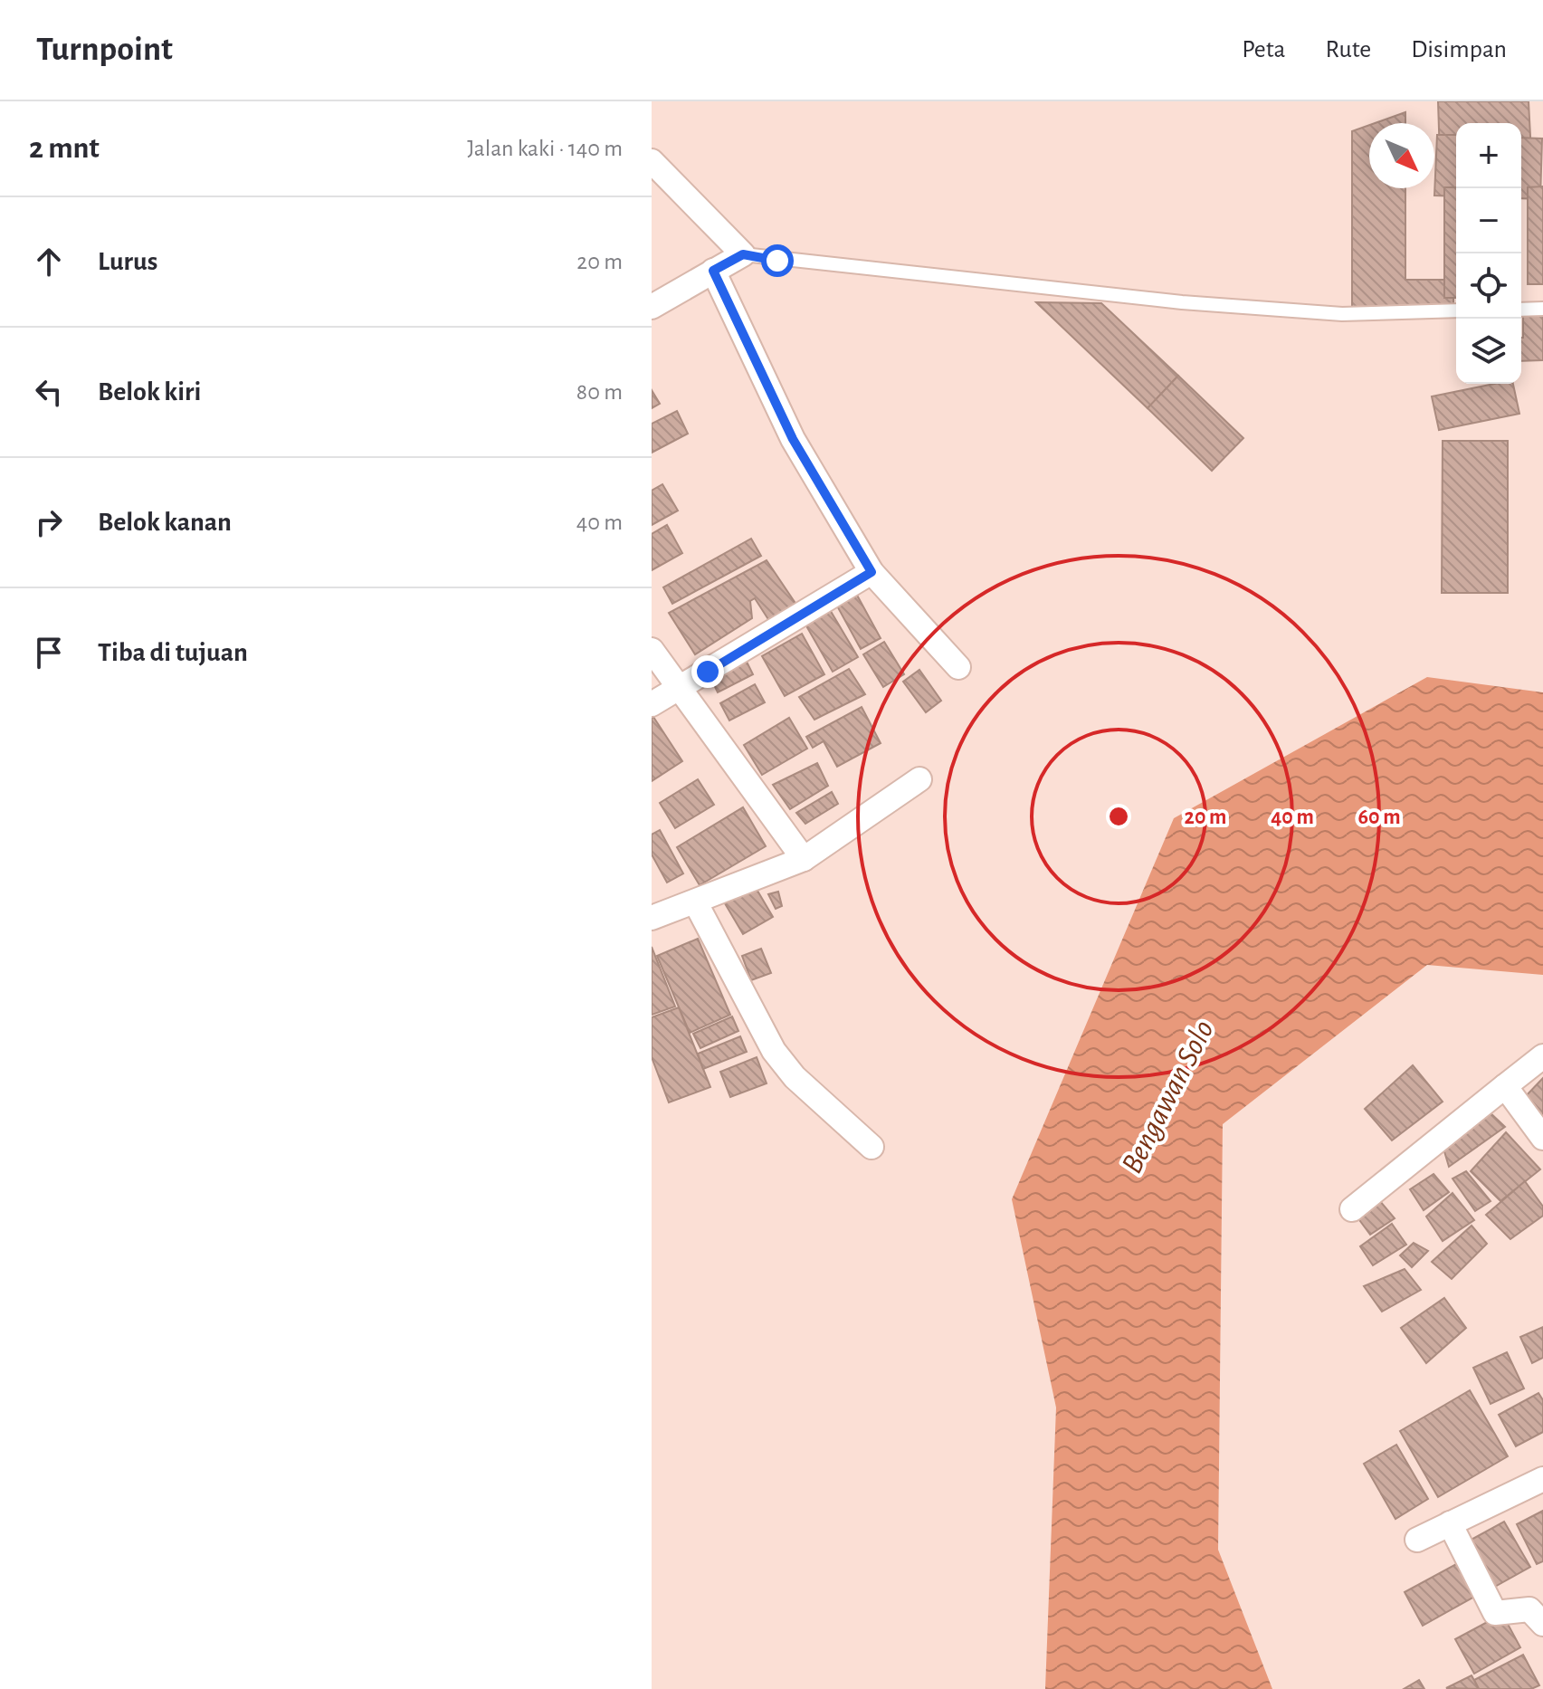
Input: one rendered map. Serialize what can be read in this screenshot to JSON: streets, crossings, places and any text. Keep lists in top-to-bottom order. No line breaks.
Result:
{"water":["Bengawan Solo"],"north":"bottom right","page":{"header":"Turnpoint","nav":["Peta","Rute","Disimpan"],"heading":["2 mnt","Jalan kaki · 140 m"],"map_buttons":["+","−"],"list":[["Lurus","20 m"],["Belok kiri","80 m"],["Belok kanan","40 m"],"Tiba di tujuan"]},"rings":["20 m","40 m","60 m"]}
